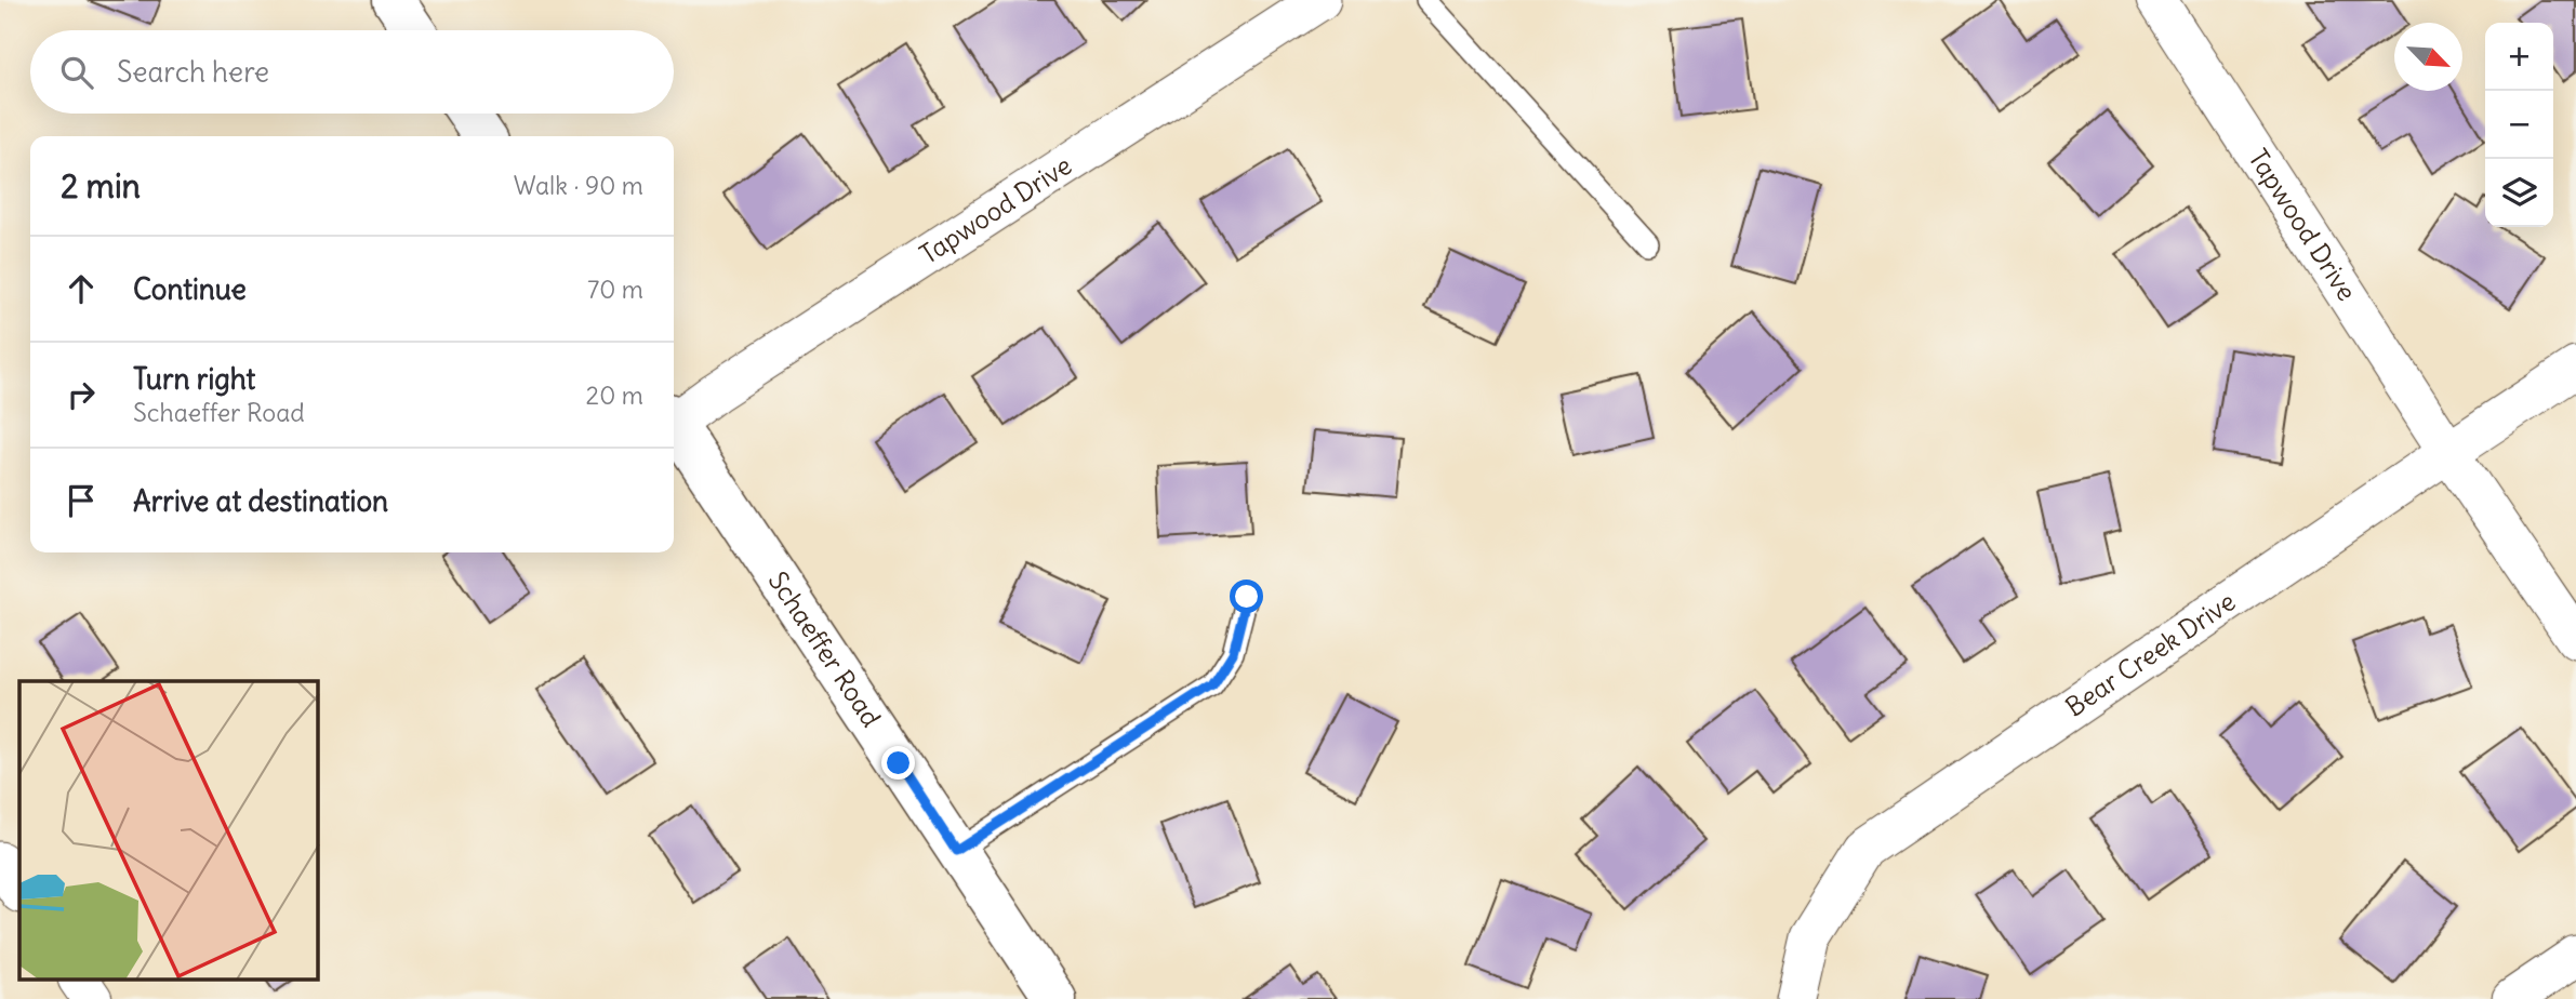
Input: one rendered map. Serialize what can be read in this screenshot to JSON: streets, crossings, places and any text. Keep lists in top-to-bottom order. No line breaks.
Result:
{"streets":{"street":["Tapwood Drive","Schaeffer Road","Bear Creek Drive"]},"crossings":[["Tapwood Drive","Bear Creek Drive"]],"north":"bottom right","page":{"map_buttons":["+","−"],"search":"Search here","heading":["2 min","Walk · 90 m"],"list":[["Continue","70 m"],["Turn right","Schaeffer Road","20 m"],"Arrive at destination"]}}
